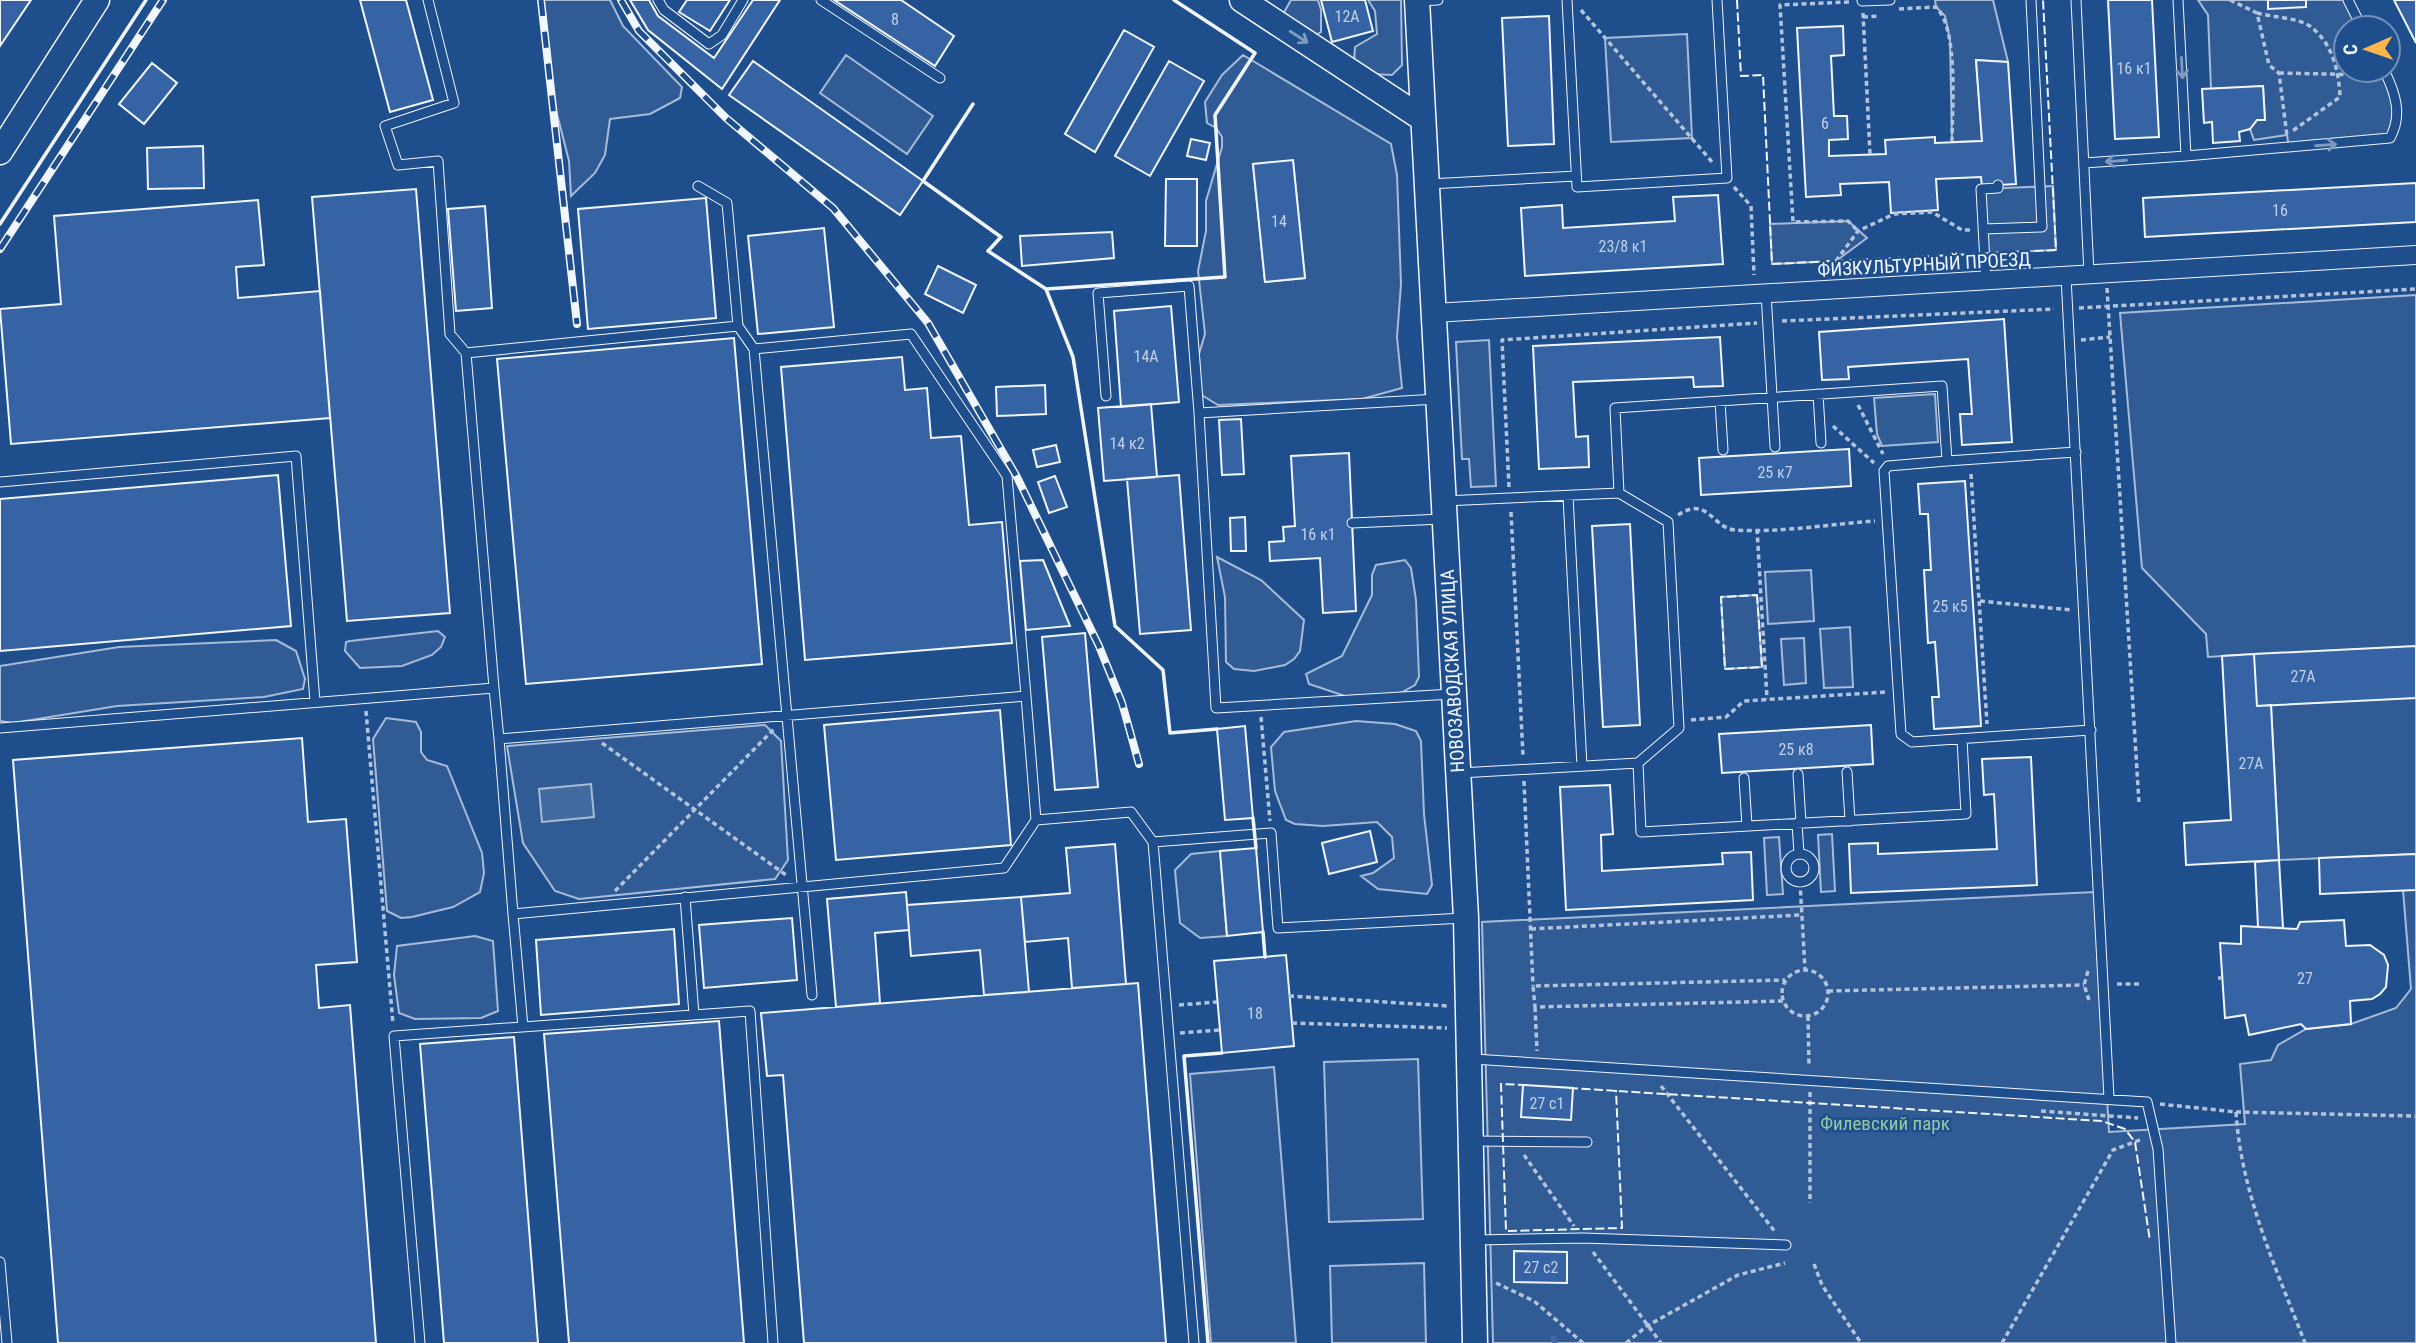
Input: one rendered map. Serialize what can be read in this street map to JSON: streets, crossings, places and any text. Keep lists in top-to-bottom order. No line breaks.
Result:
{"streets":{"street":["ФИЗКУЛЬТУРНЫЙ ПРОЕЗД","НОВОЗАВОДСКАЯ УЛИЦА"]},"crossings":[["ФИЗКУЛЬТУРНЫЙ ПРОЕЗД","НОВОЗАВОДСКАЯ УЛИЦА"]],"parks":["Филевский парк"],"house_numbers":["12А","8","16 к1","6","16","14","23/8 к1","14А","14 к2","25 к7","16 к1","25 к5","27А","25 к8","27А","27","18","27 с1","27 с2"],"north":"left"}
